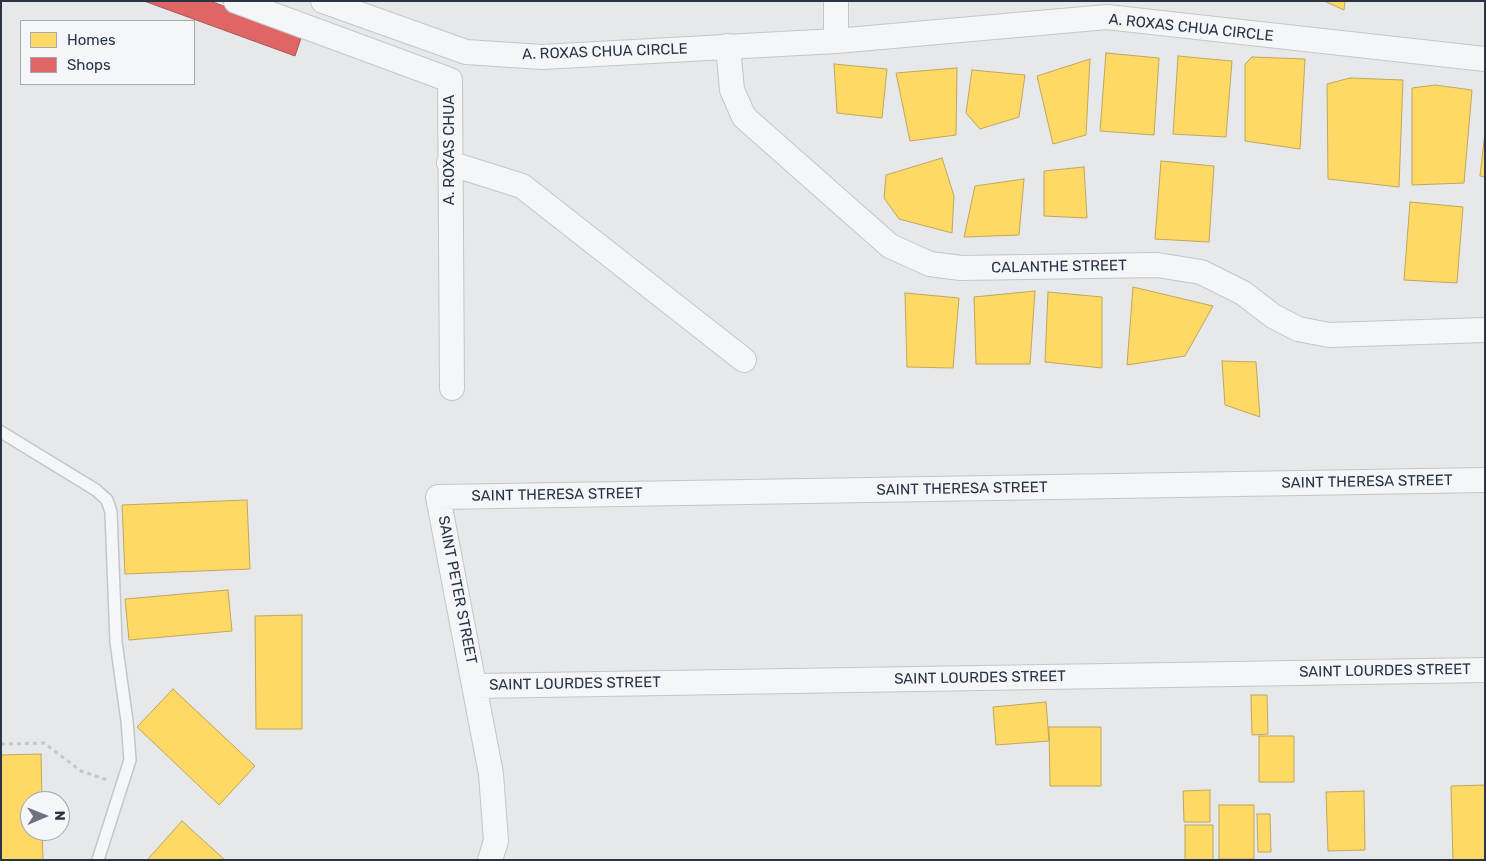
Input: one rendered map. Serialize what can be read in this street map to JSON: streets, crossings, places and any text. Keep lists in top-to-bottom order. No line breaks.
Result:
{"streets":{"street":["A. ROXAS CHUA CIRCLE","A. ROXAS CHUA","CALANTHE STREET","SAINT THERESA STREET","SAINT PETER STREET","SAINT LOURDES STREET"]},"crossings":[["A. ROXAS CHUA CIRCLE","CALANTHE STREET"],["SAINT THERESA STREET","SAINT PETER STREET"],["SAINT PETER STREET","SAINT LOURDES STREET"]],"legend":["Homes","Shops"],"north":"right"}
